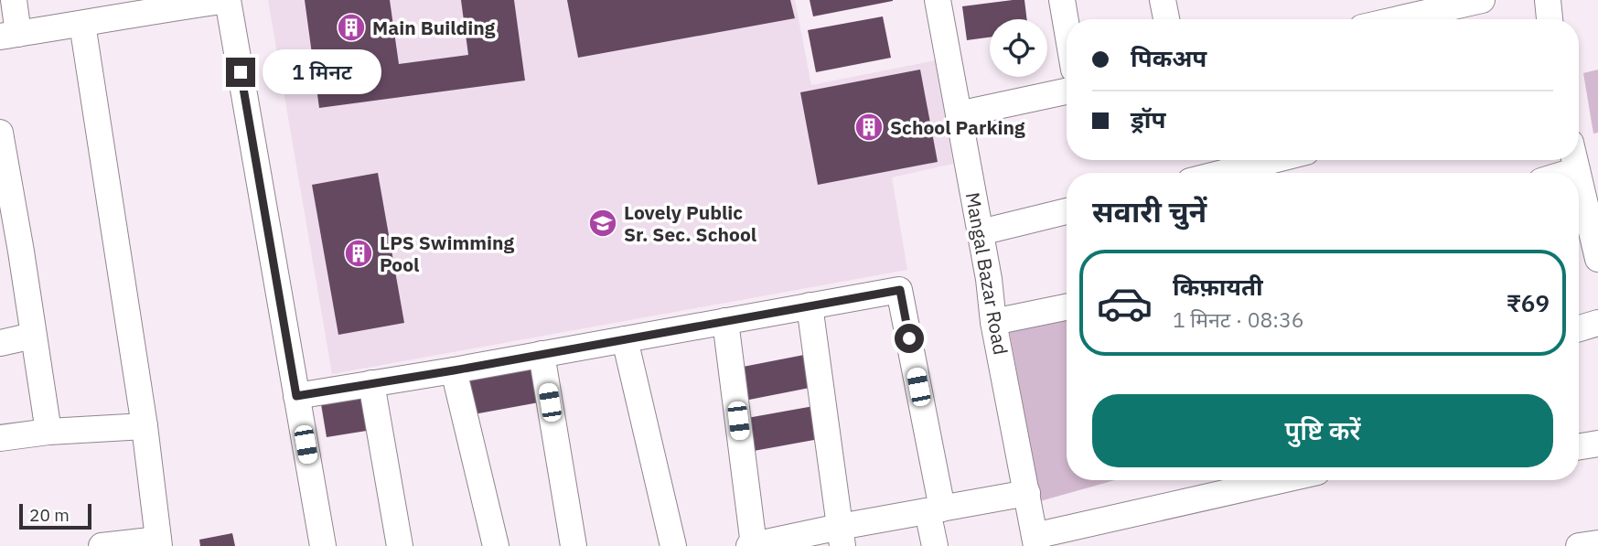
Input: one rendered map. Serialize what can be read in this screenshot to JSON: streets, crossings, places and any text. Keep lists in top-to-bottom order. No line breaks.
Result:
{"streets":{"street":["Mangal Bazar Road"]},"places":{"building":["Main Building","School Parking","LPS Swimming Pool"],"school or university":["Lovely Public Sr. Sec. School"]},"scale_bar":"20 m","page":{"banner":["पिकअप","ड्रॉप"],"bubble":"1 मिनट","heading":"सवारी चुनें","list":[{"name":"किफ़ायती","note":"1 मिनट · 08:36","value":"₹69"}],"buttons":"पुष्टि करें","scale":"20 m"}}
